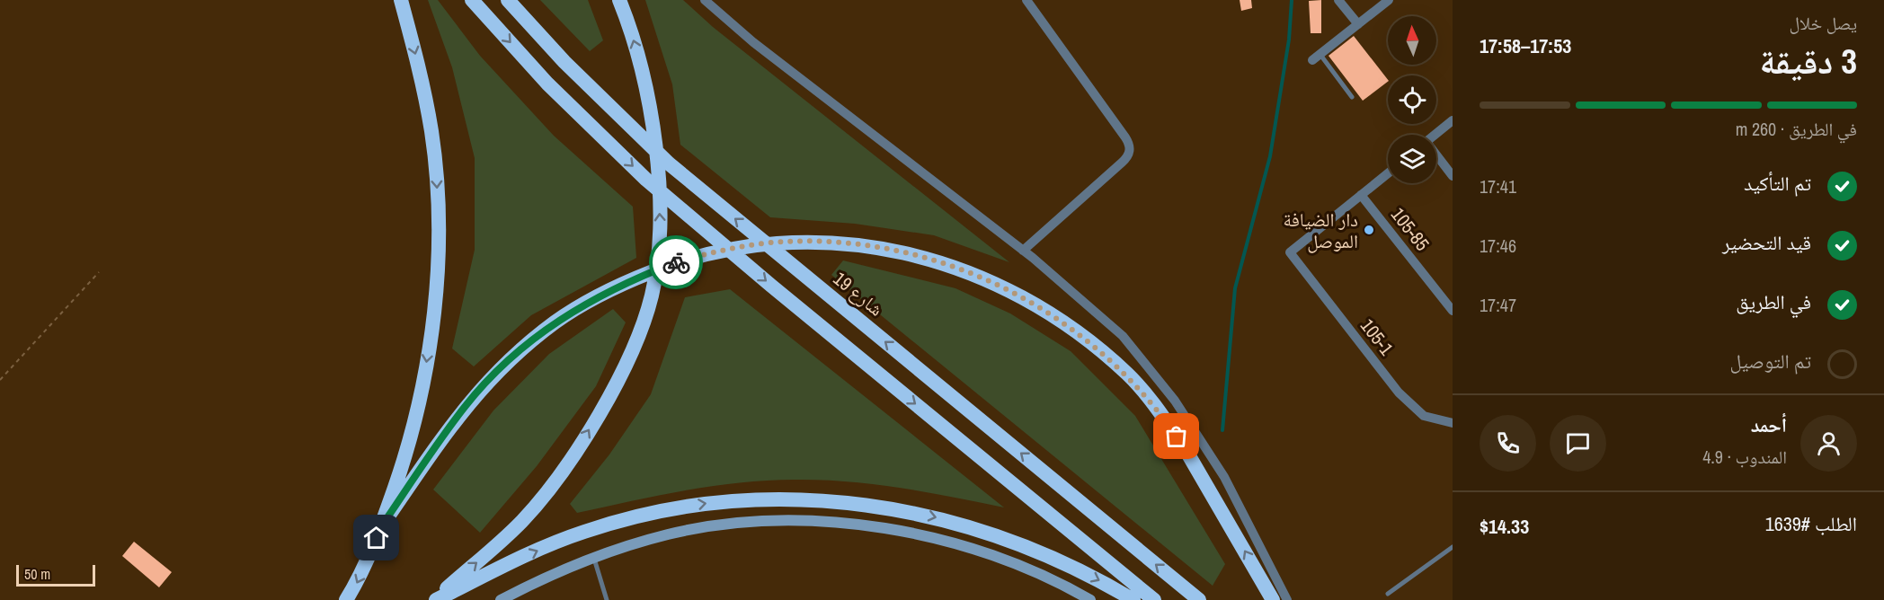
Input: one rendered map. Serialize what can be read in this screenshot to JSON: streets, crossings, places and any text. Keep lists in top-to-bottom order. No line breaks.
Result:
{"streets":{"highway":["شارع 19"],"street":["105-85","105-1"]},"crossings":[["105-85","105-1"]],"places":["دار الضيافة الموصل"],"scale_bar":"50 m","north":"top","page":{"heading":["3 دقيقة","يصل خلال","17:53–17:58"],"panel":["أحمد","المندوب · 4.9","الطلب #1639","$14.33"],"bar":"في الطريق · 260 m","list":[["تم التأكيد","17:41"],["قيد التحضير","17:46"],["في الطريق","17:47"],"تم التوصيل"],"scale":"50 m"}}
